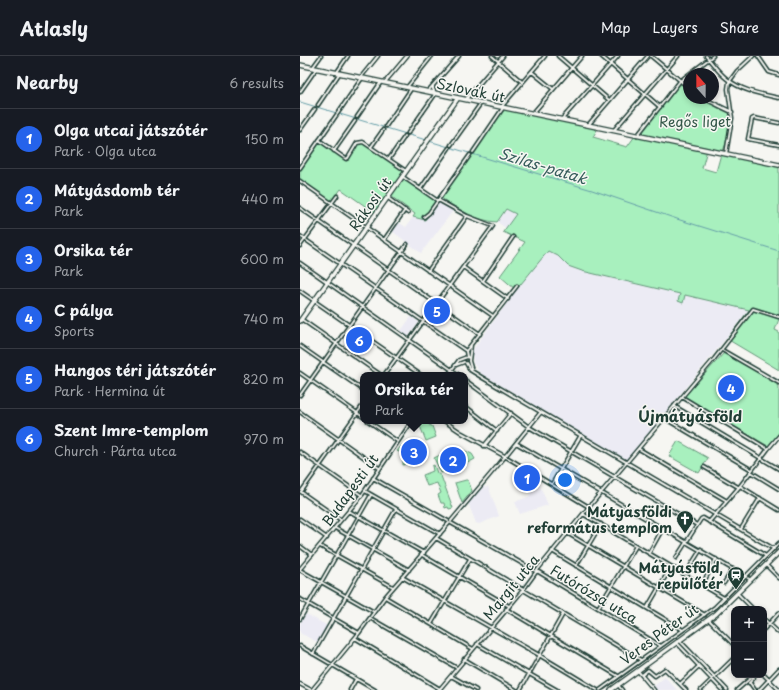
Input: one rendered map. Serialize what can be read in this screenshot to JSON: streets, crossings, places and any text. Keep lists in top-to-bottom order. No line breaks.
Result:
{"streets":{"main road":["Szlovák út","Rákosi út","Veres Péter út"],"street":["Budapesti út","Margit utca","Futórózsa utca"]},"crossings":[["Szlovák út","Rákosi út"],["Budapesti út","Futórózsa utca"],["Margit utca","Futórózsa utca"],["Futórózsa utca","Veres Péter út"]],"districts":["Újmátyásföld"],"water":["Szilas-patak"],"parks":["Regős liget"],"places":{"church":["Mátyásföldi református templom"],"station":["Mátyásföld, repülőtér"]},"north":"top","page":{"header":"Atlasly","nav":["Map","Layers","Share"],"heading":["Nearby","6 results"],"list":[{"mark":"1","name":"Olga utcai játszótér","note":"Park · Olga utca","value":"150 m"},{"mark":"2","name":"Mátyásdomb tér","note":"Park","value":"440 m"},{"mark":"3","name":"Orsika tér","note":"Park","value":"600 m"},{"mark":"4","name":"C pálya","note":"Sports","value":"740 m"},{"mark":"5","name":"Hangos téri játszótér","note":"Park · Hermina út","value":"820 m"},{"mark":"6","name":"Szent Imre-templom","note":"Church · Párta utca","value":"970 m"}],"pins":["5","6","4","3","2","1"],"popup":["Orsika tér","Park"],"map_buttons":["+","−"]}}
